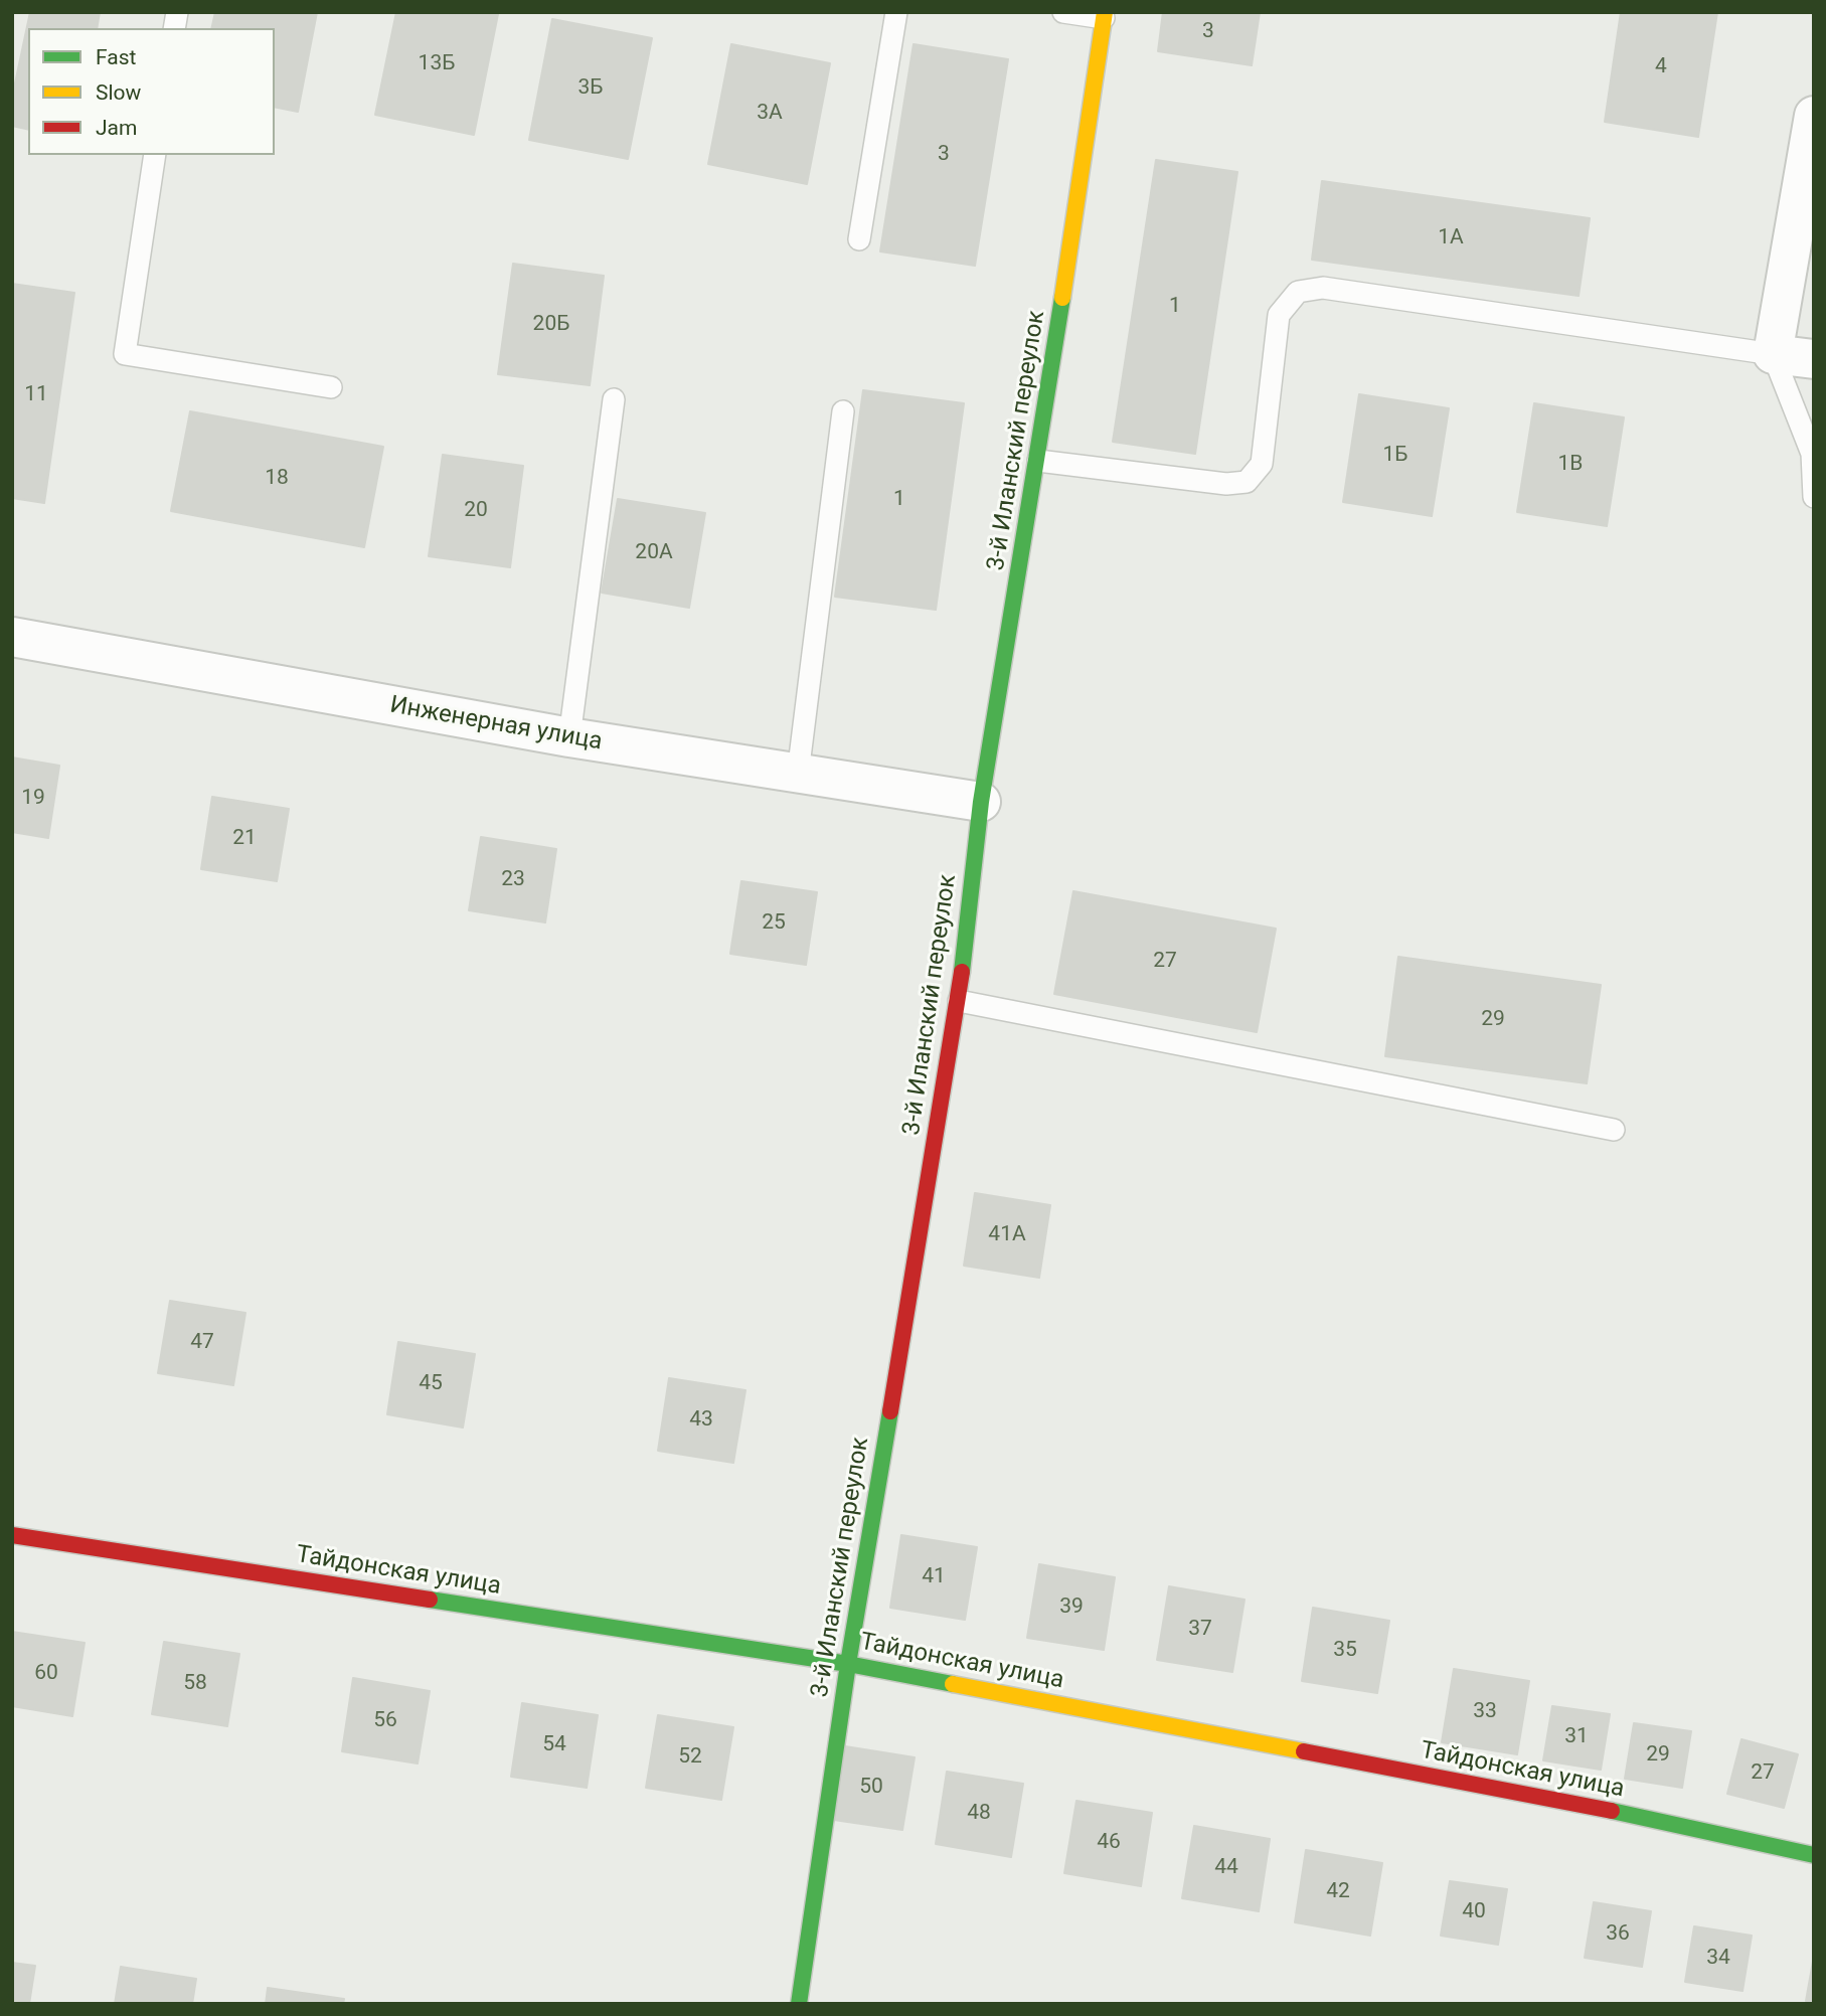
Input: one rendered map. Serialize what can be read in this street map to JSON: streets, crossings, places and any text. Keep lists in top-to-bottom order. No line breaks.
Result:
{"streets":{"street":["3-й Иланский переулок","Инженерная улица","Тайдонская улица"]},"crossings":[["3-й Иланский переулок","Инженерная улица"],["3-й Иланский переулок","Тайдонская улица"]],"house_numbers":["3","13Б","4","3Б","3А","3","1А","1","20Б","11","1Б","1В","18","1","20","20А","19","21","23","25","27","29","41А","47","45","43","41","39","37","35","60","58","33","56","31","54","29","52","27","50","48","46","44","42","40","36","34"],"legend":["Fast","Slow","Jam"]}
